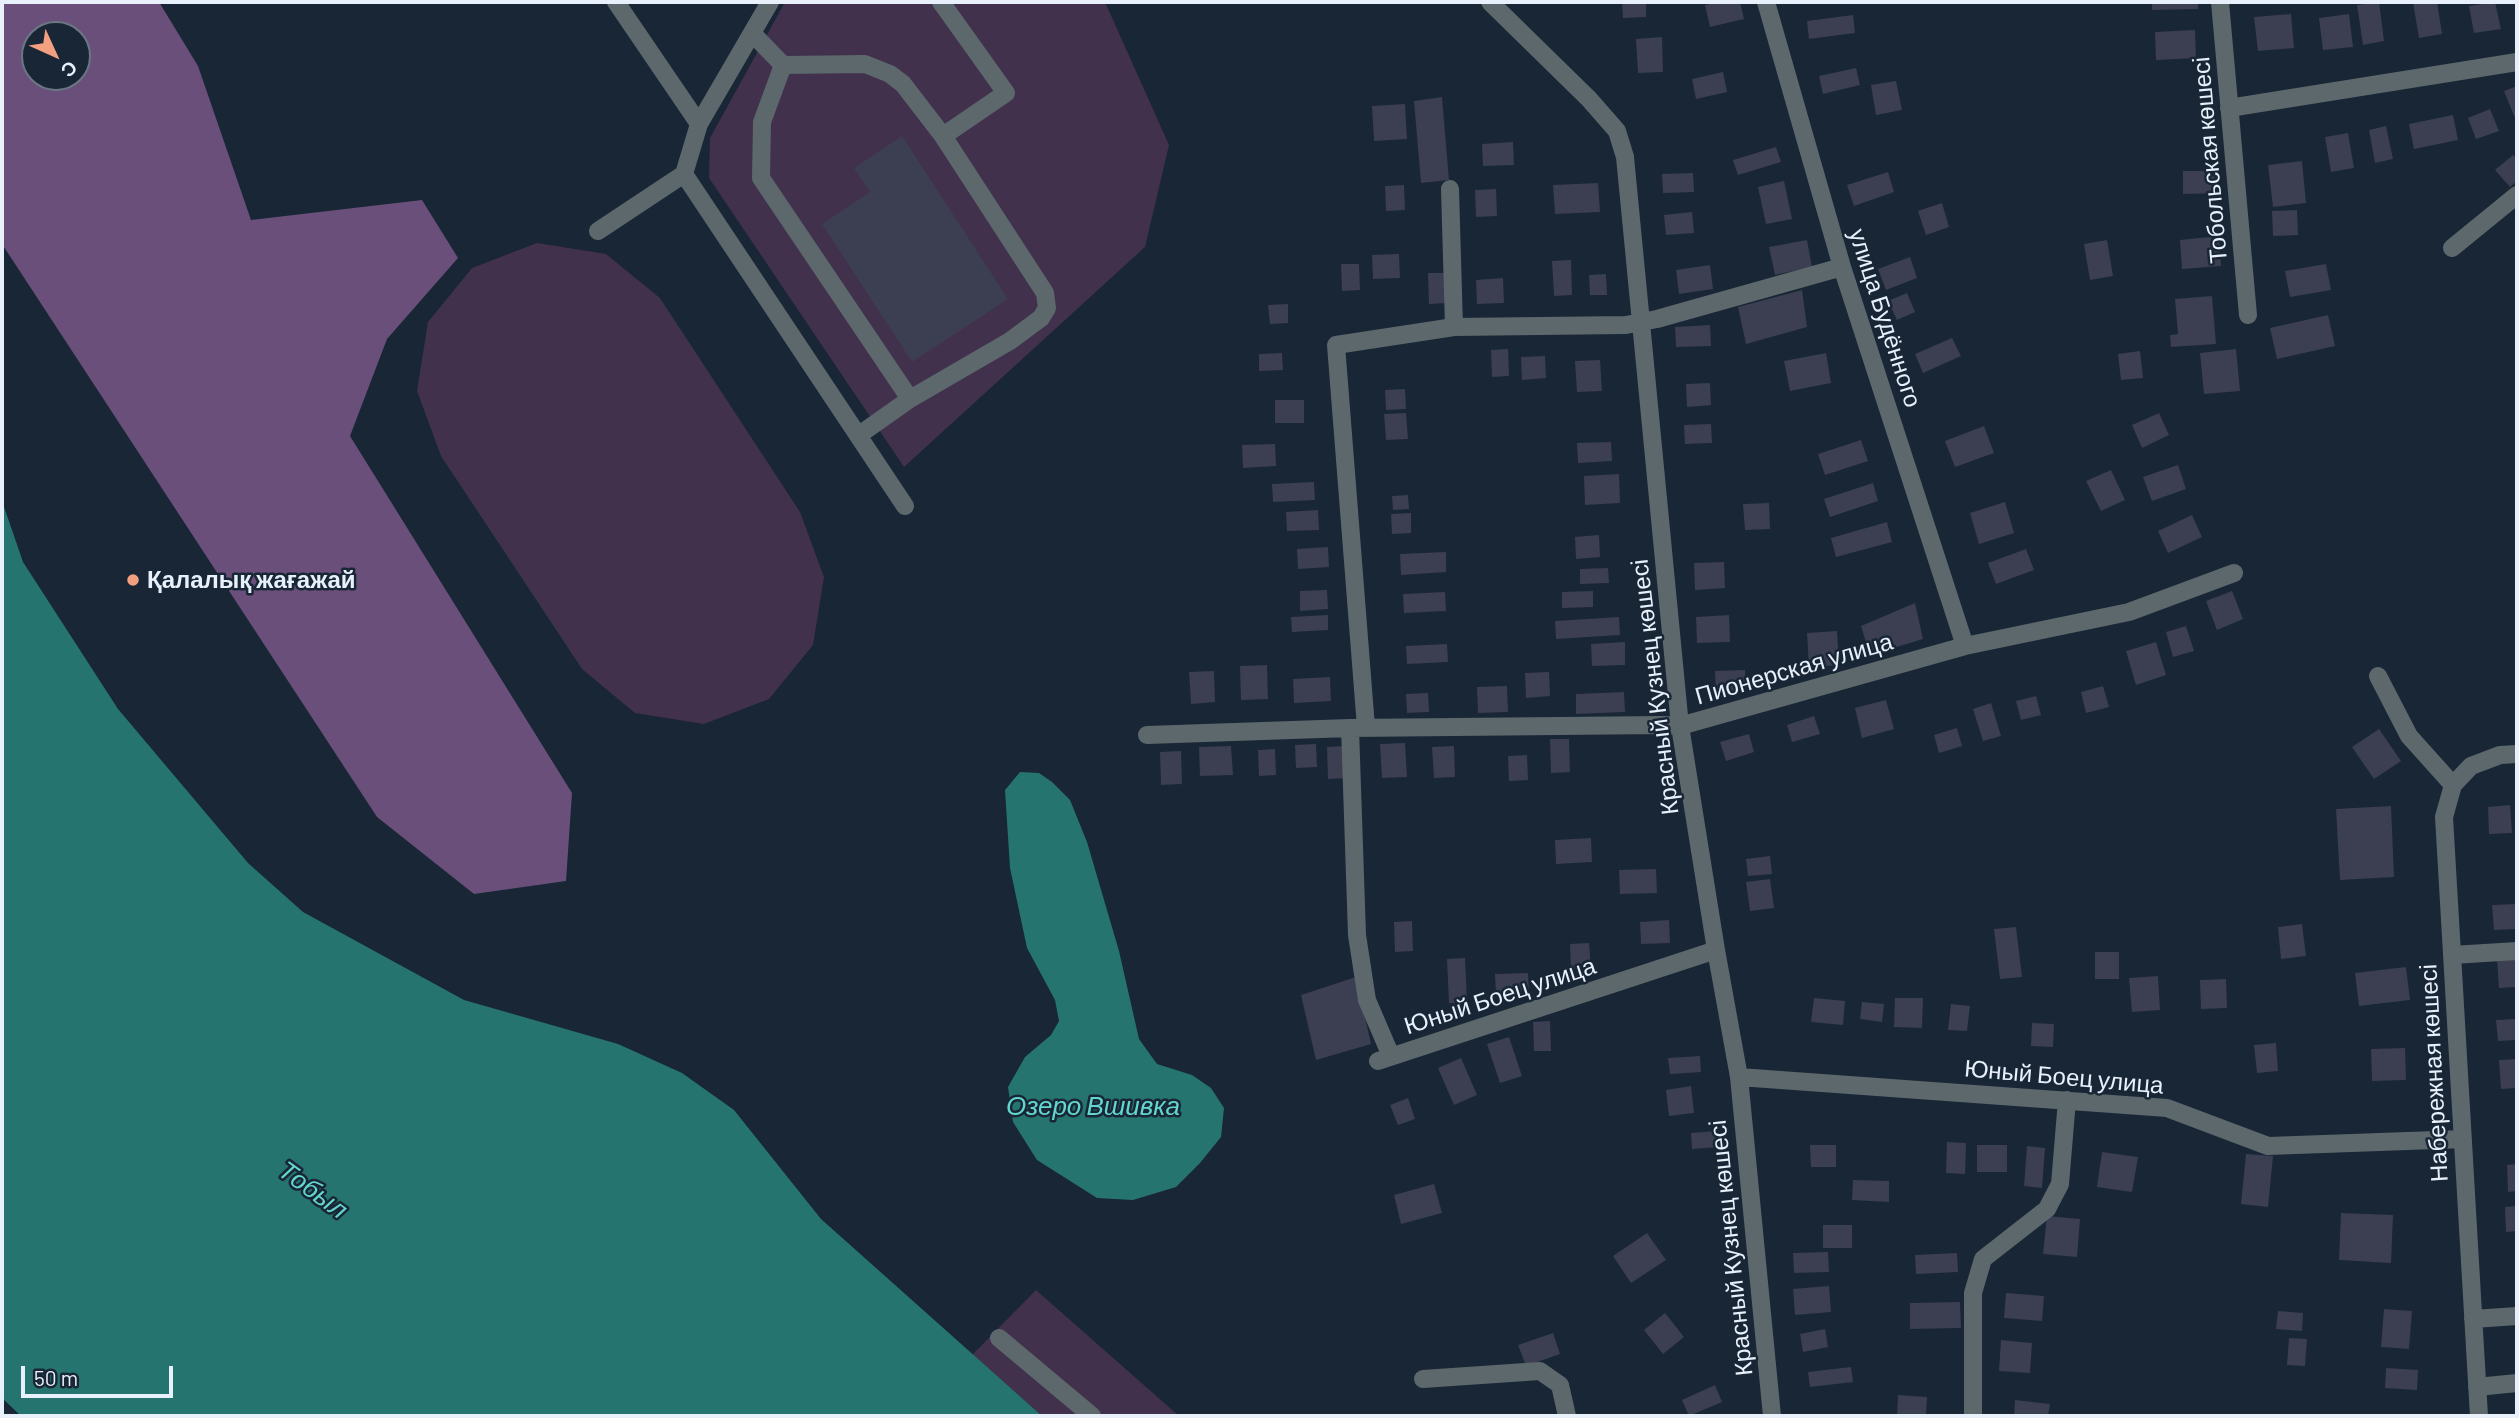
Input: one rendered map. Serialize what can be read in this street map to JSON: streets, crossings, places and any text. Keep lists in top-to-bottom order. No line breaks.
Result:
{"streets":{"street":["Тобольская көшесі","улица Будённого","Пионерская улица","Красный Кузнец көшесі","Юный Боец улица","Набережная көшесі"]},"crossings":[["улица Будённого","Пионерская улица"],["Пионерская улица","Красный Кузнец көшесі"],["Пионерская улица","Юный Боец улица"],["Красный Кузнец көшесі","Юный Боец улица"],["Юный Боец улица","Набережная көшесі"]],"water":["Озеро Вшивка","Тобыл"],"places":["Қалалық жағажай"],"scale_bar":"50 m","north":"bottom right"}
